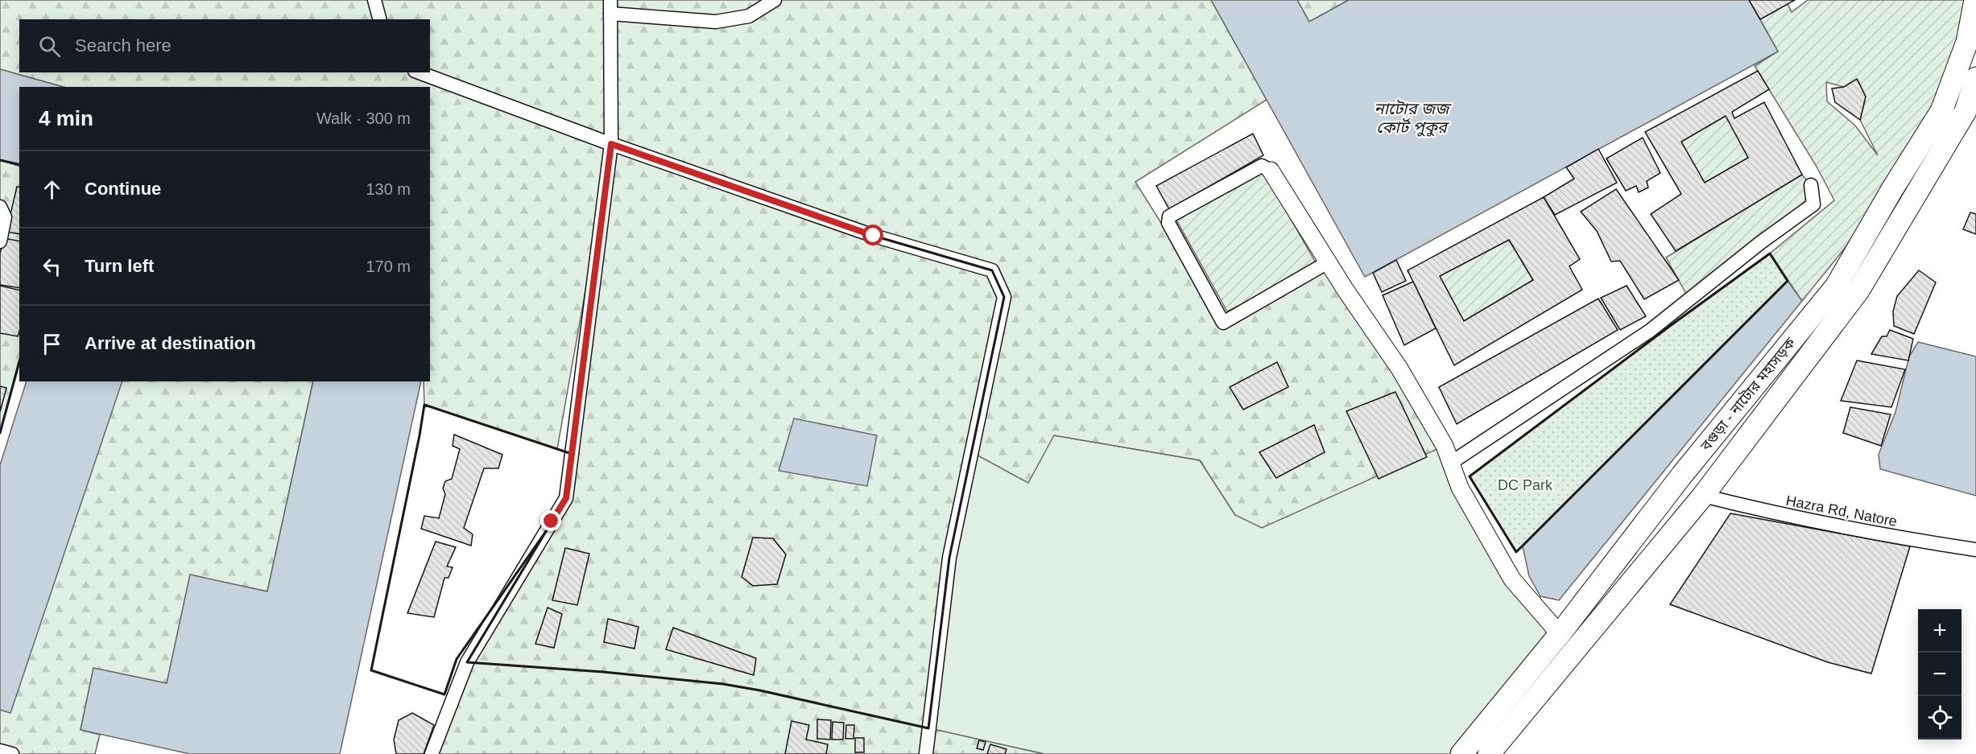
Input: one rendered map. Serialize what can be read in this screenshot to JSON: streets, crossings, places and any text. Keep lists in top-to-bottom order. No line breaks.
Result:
{"streets":{"highway":["বগুড়া - নাটোর মহাসড়ক"],"street":["Hazra Rd, Natore"]},"crossings":[["বগুড়া - নাটোর মহাসড়ক","Hazra Rd, Natore"]],"water":["নাটোর জজ কোর্ট পুকুর"],"parks":["DC Park"],"page":{"search":"Search here","heading":["4 min","Walk · 300 m"],"list":[["Continue","130 m"],["Turn left","170 m"],"Arrive at destination"],"map_buttons":["+","−"]}}
